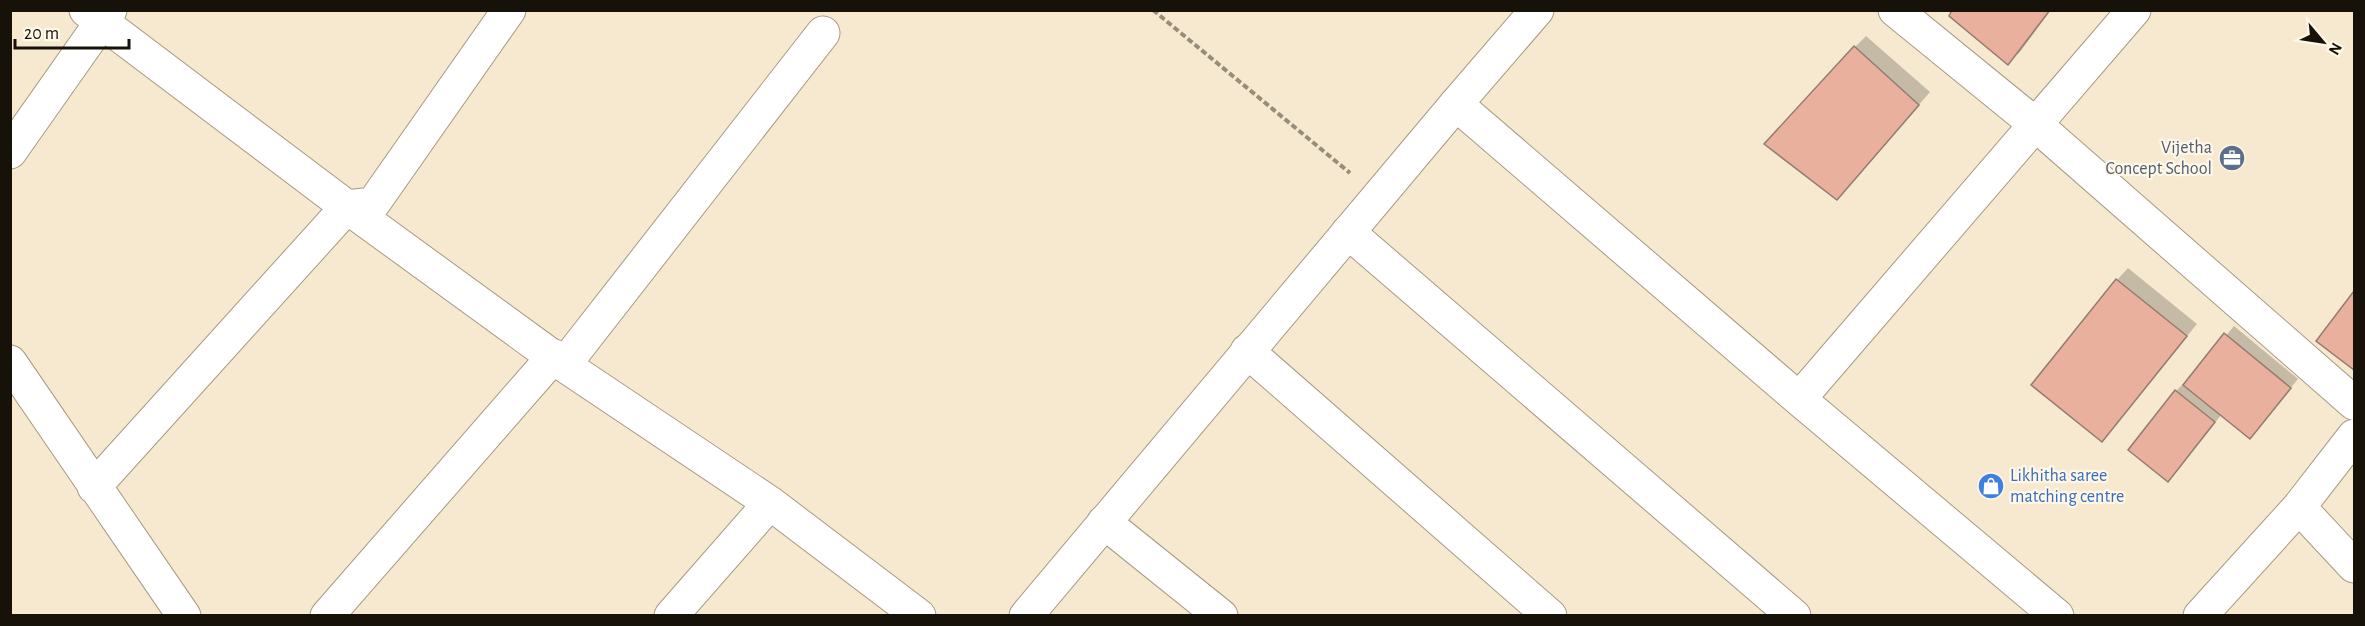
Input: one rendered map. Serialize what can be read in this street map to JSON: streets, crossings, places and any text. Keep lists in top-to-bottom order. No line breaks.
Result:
{"places":{"office":["Vijetha Concept School"],"shop":["Likhitha saree matching centre"]},"scale_bar":"20 m","north":"bottom right"}
